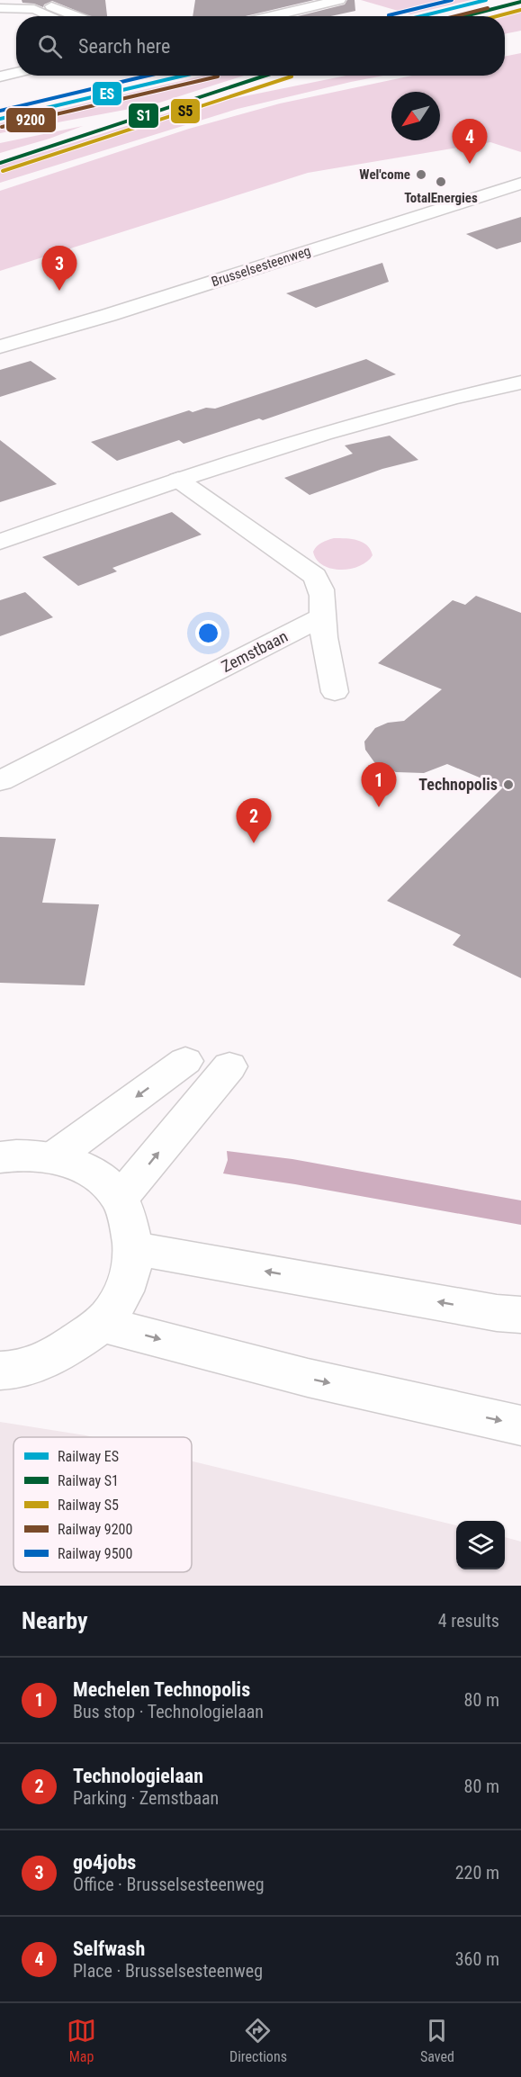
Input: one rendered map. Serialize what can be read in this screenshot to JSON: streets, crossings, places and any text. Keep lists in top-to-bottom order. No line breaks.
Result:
{"streets":{"main road":["Brusselsesteenweg","Zemstbaan"]},"places":["Wel'come","TotalEnergies","Technopolis"],"lines":["rail line ES","rail line 9500","rail line S1","rail line 9200","rail line S5"],"legend":["Railway ES","Railway S1","Railway S5","Railway 9200","Railway 9500"],"north":"bottom left","page":{"search":"Search here","pins":["4","3","1","2"],"heading":["Nearby","4 results"],"list":[{"mark":"1","name":"Mechelen Technopolis","note":"Bus stop · Technologielaan","value":"80 m"},{"mark":"2","name":"Technologielaan","note":"Parking · Zemstbaan","value":"80 m"},{"mark":"3","name":"go4jobs","note":"Office · Brusselsesteenweg","value":"220 m"},{"mark":"4","name":"Selfwash","note":"Place · Brusselsesteenweg","value":"360 m"}],"nav":["Map","Directions","Saved"]}}
